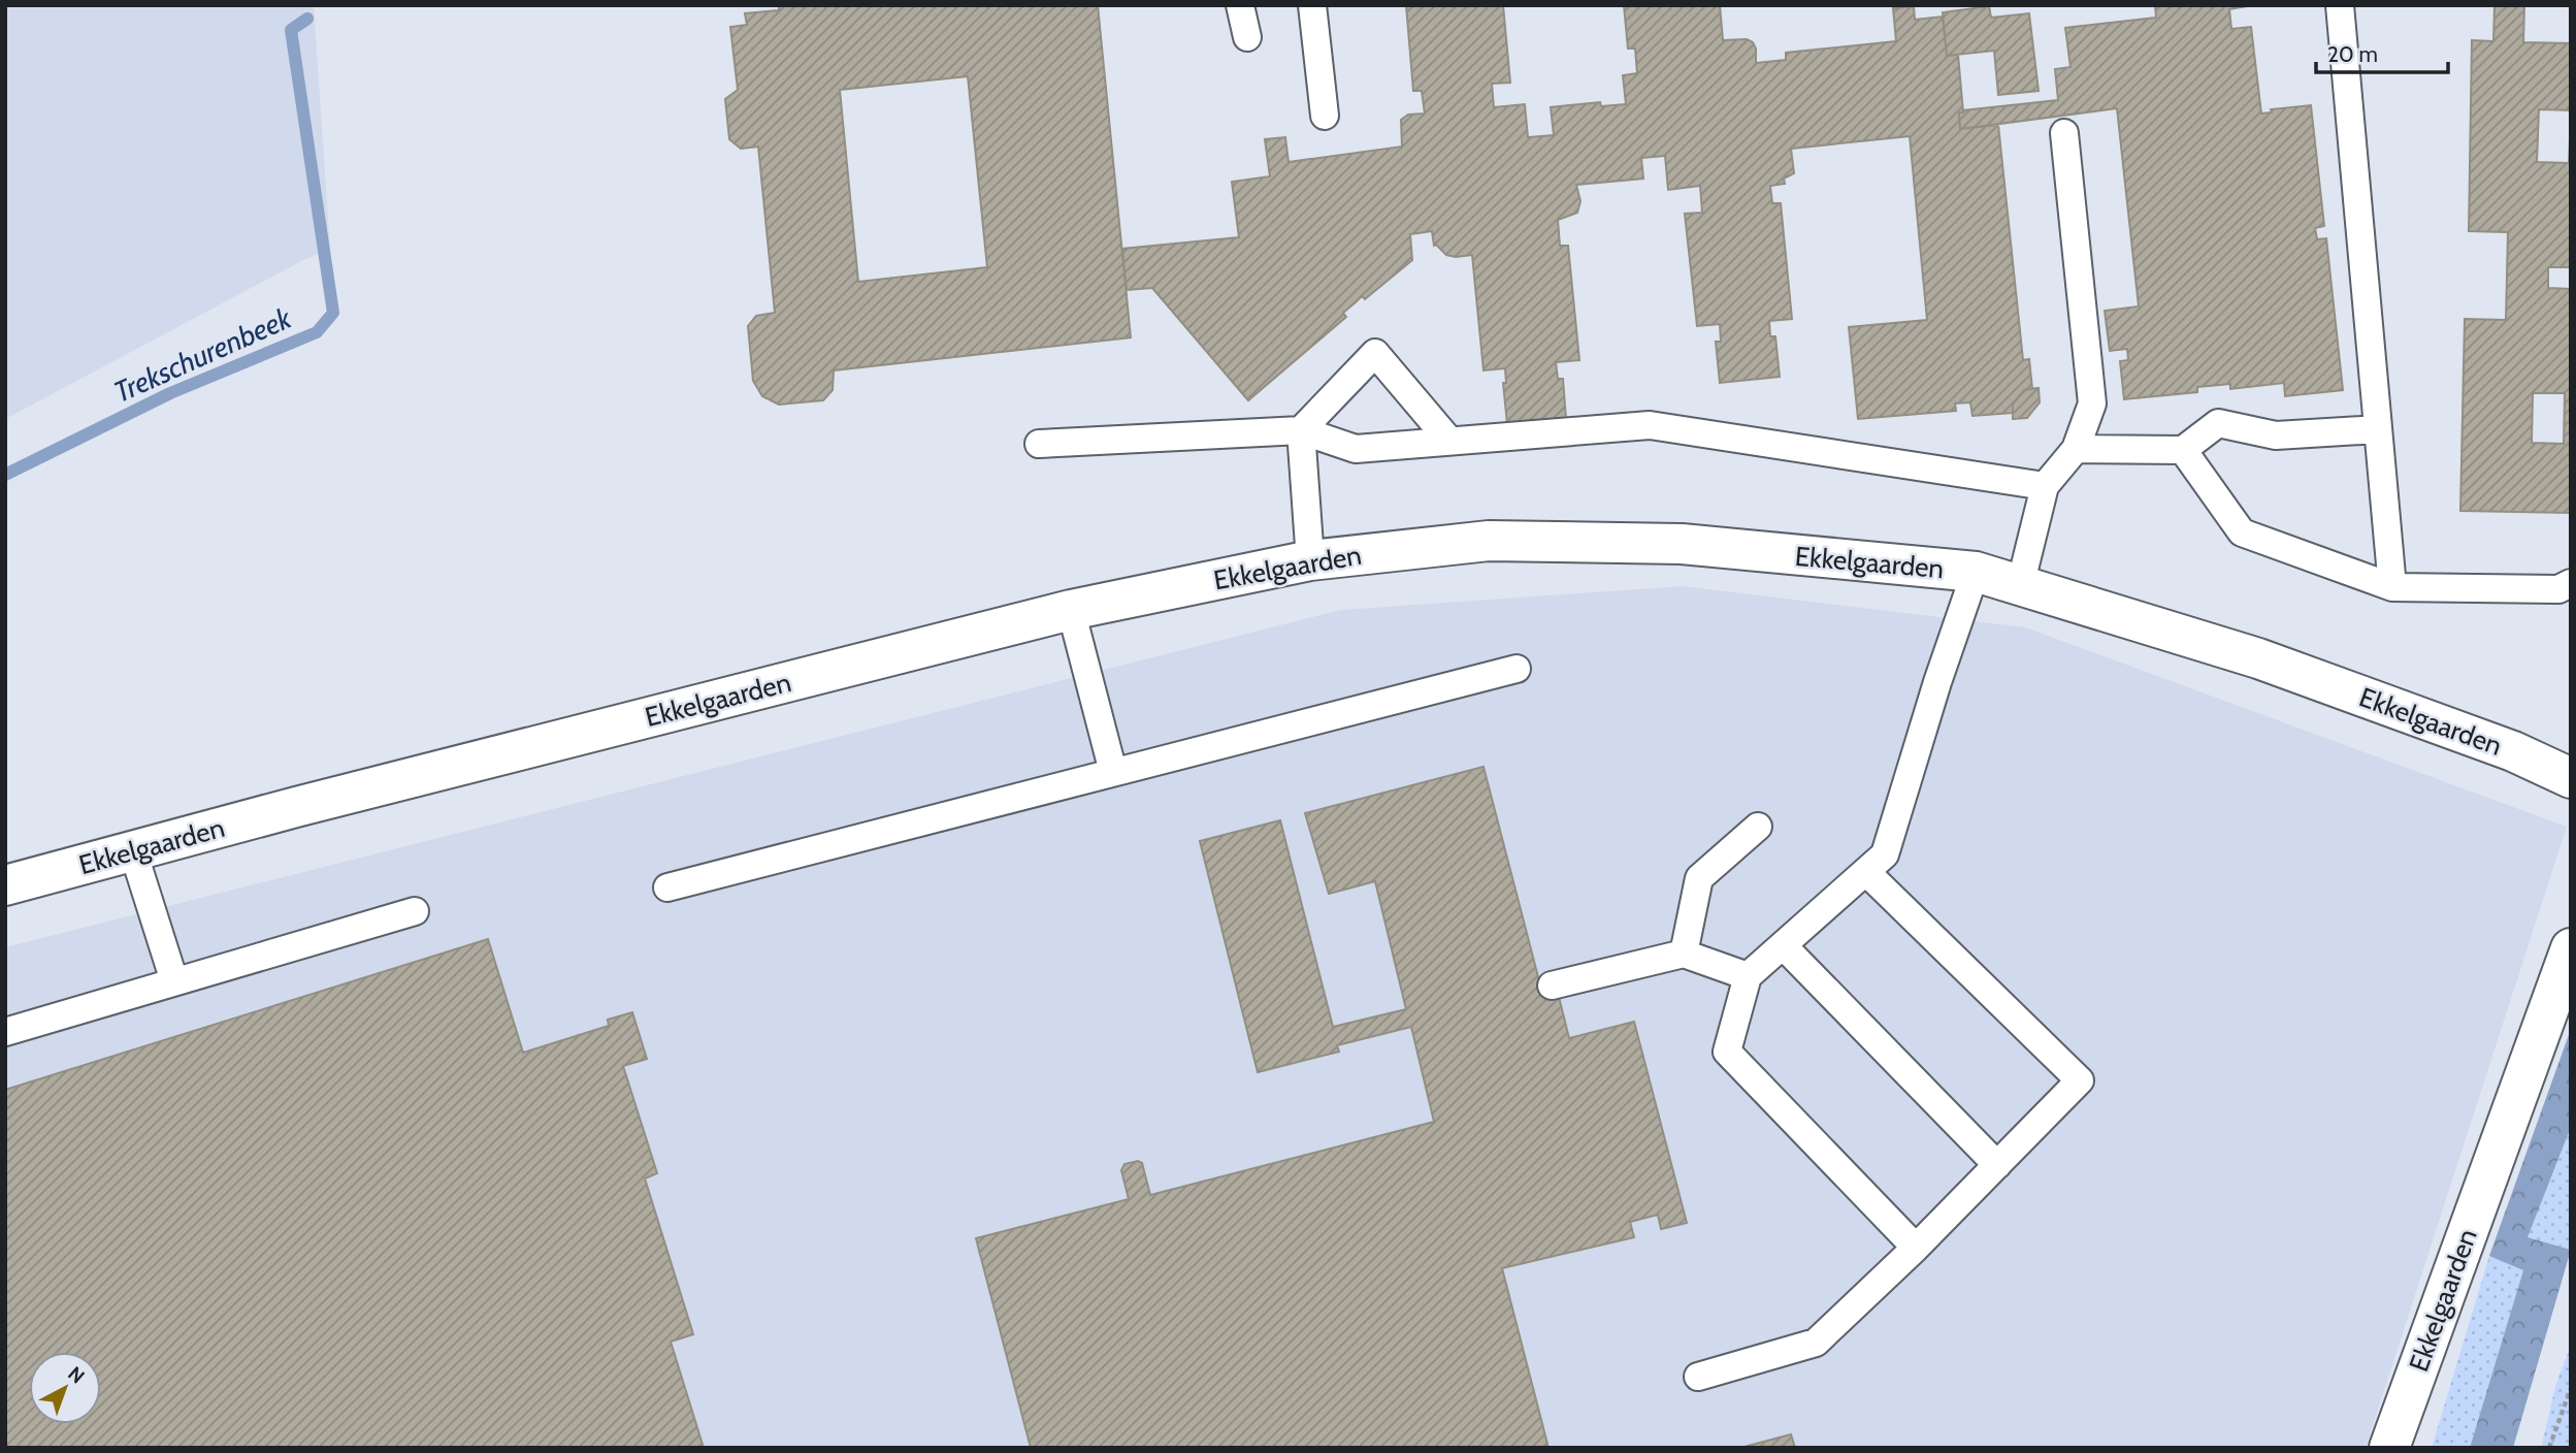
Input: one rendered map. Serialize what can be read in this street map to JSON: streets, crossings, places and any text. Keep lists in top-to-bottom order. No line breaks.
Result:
{"streets":{"street":["Ekkelgaarden"]},"water":["Trekschurenbeek"],"scale_bar":"20 m","north":"top right"}
